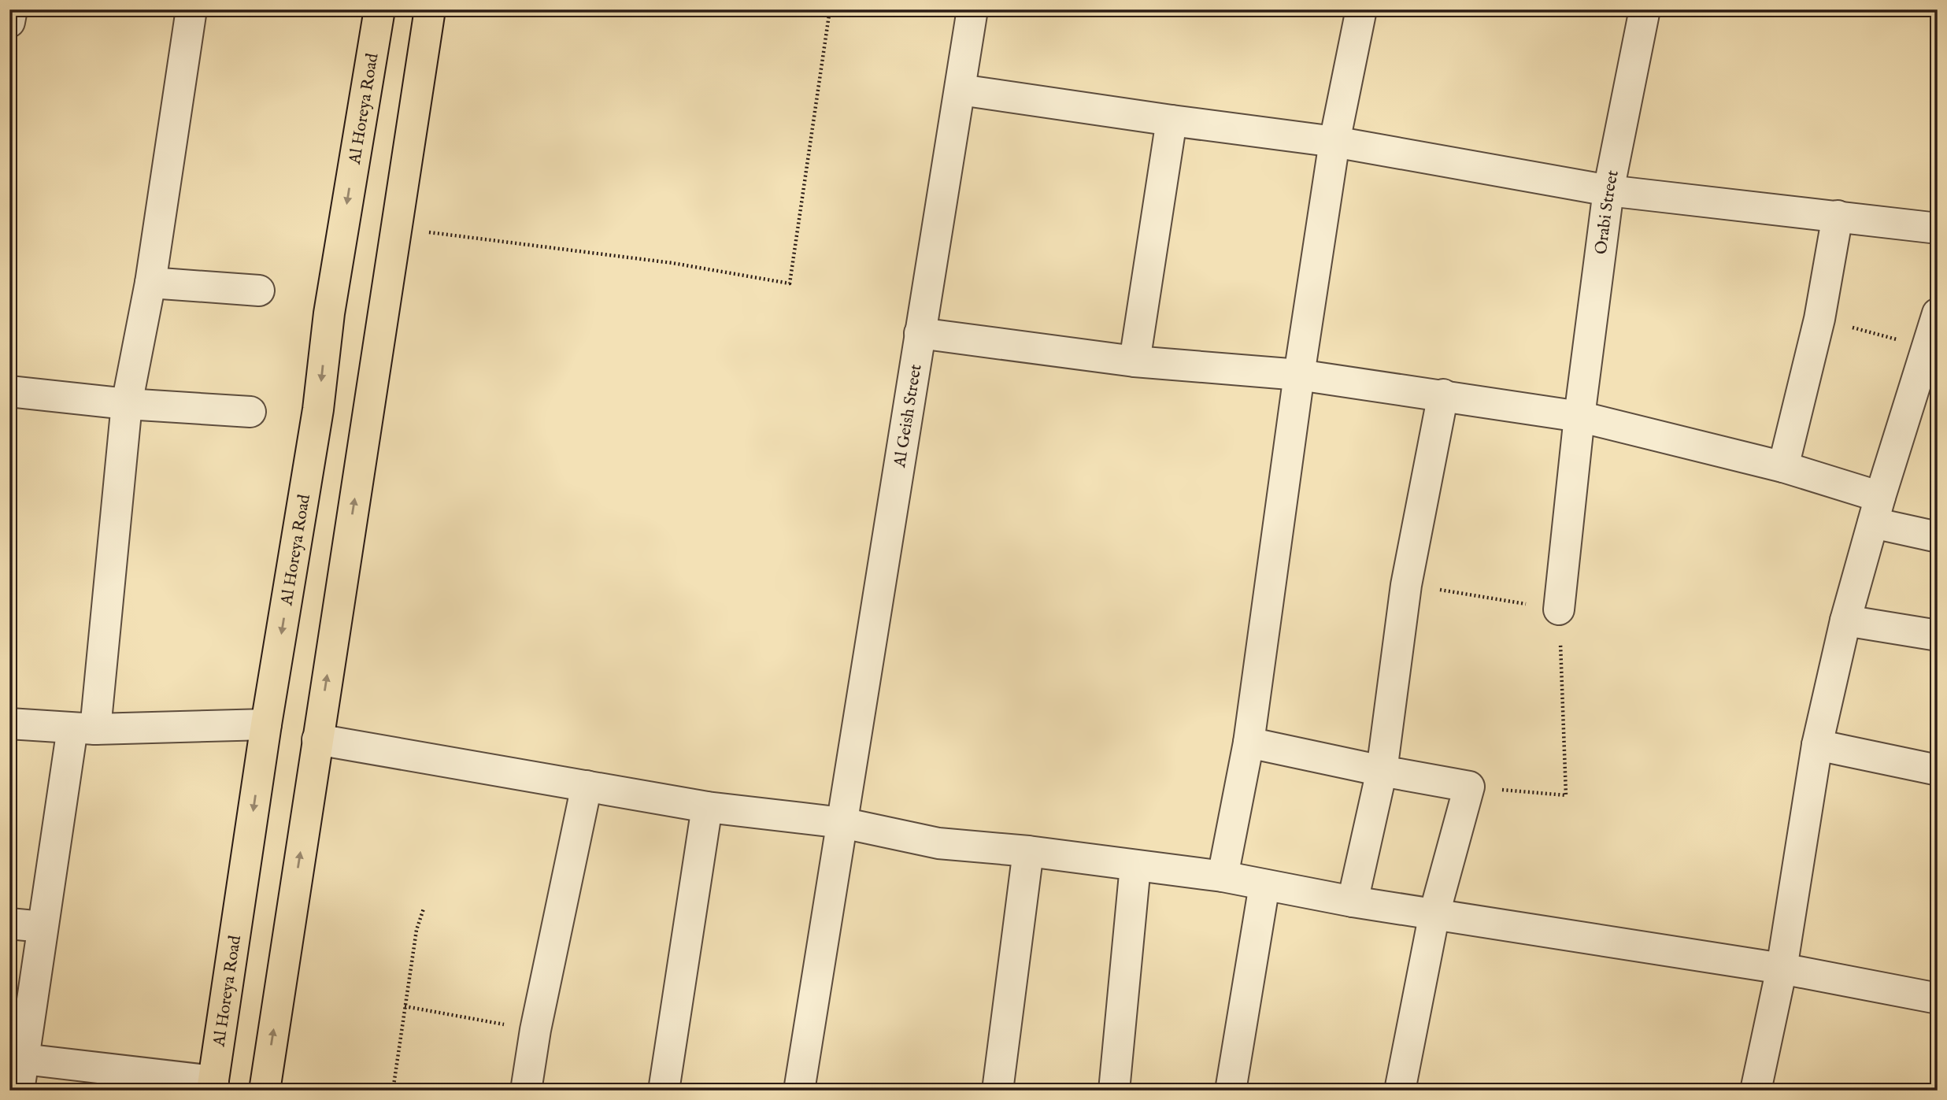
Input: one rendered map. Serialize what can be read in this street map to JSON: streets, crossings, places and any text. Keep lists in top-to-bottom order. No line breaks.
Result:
{"streets":{"main road":["Al Horeya Road"],"street":["Orabi Street","Al Geish Street"]}}
